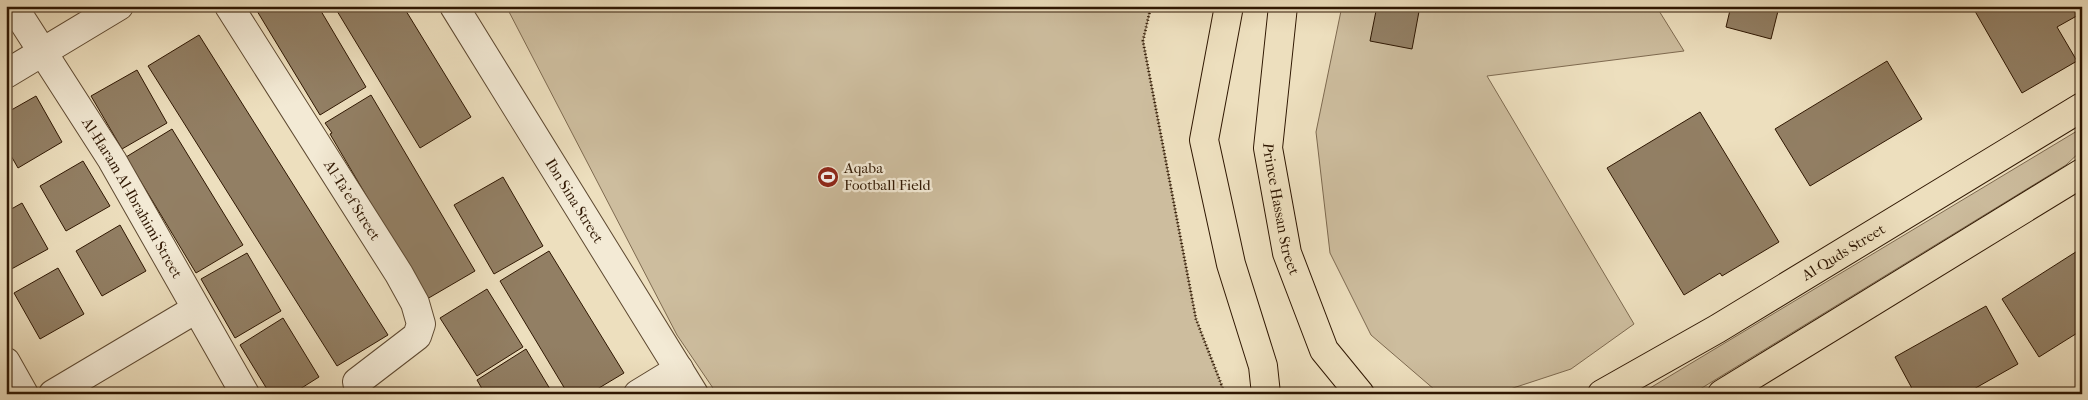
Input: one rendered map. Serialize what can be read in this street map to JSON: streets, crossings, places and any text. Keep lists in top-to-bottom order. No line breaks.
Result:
{"streets":{"main road":["Prince Hassan Street","Al-Quds Street"],"street":["Al-Haram Al-Ibrahimi Street","Ibn Sina Street","Al-Ta'ef Street"]},"places":{"sports":["Aqaba Football Field"]}}
